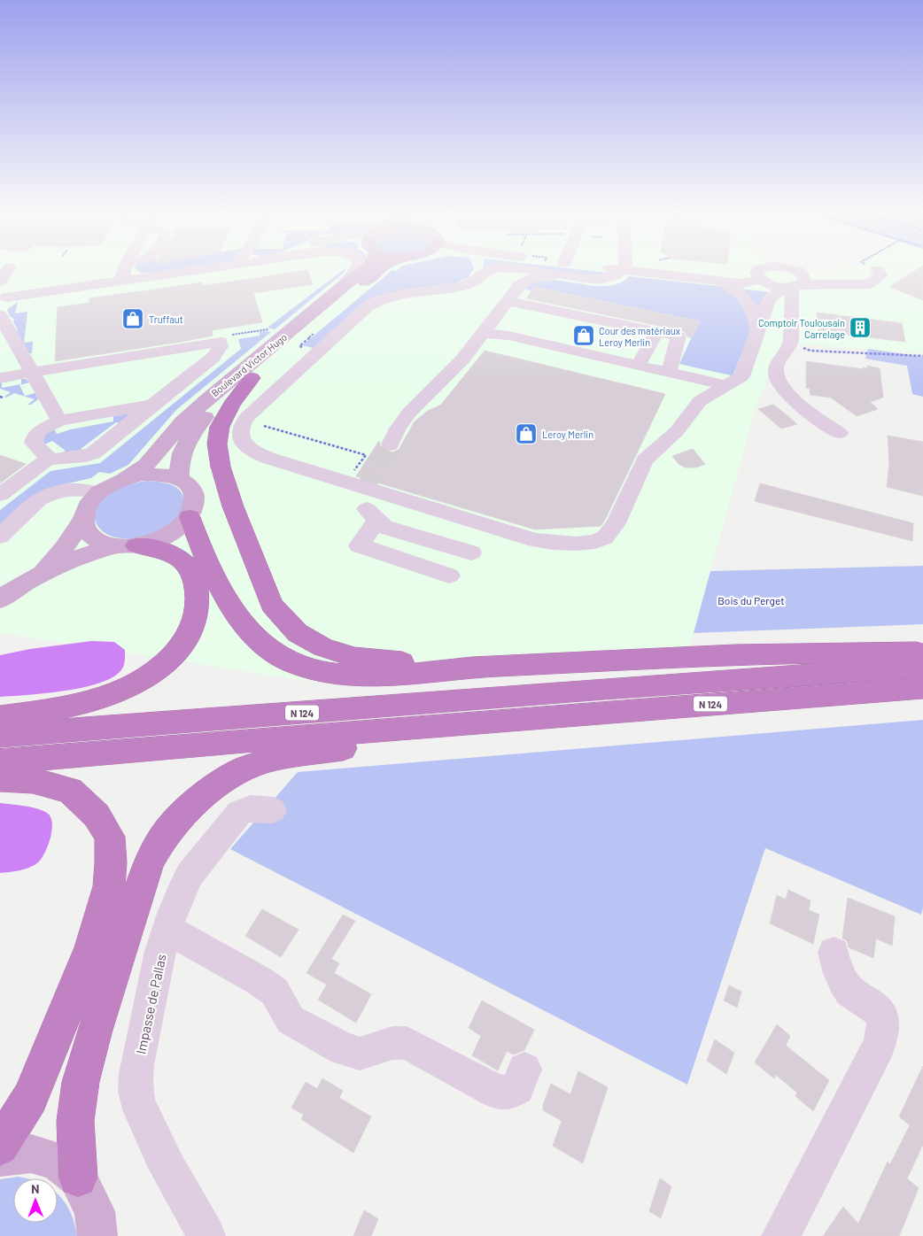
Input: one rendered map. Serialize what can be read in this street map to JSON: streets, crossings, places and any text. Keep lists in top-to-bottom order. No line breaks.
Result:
{"streets":{"highway":["N 124"],"main road":["Boulevard Victor Hugo"],"street":["Impasse de Pallas"]},"parks":["Bois du Perget"],"places":{"shop":["Truffaut","Cour des matériaux Leroy Merlin","Leroy Merlin"],"building":["Comptoir Toulousain Carrelage"]},"north":"top"}
